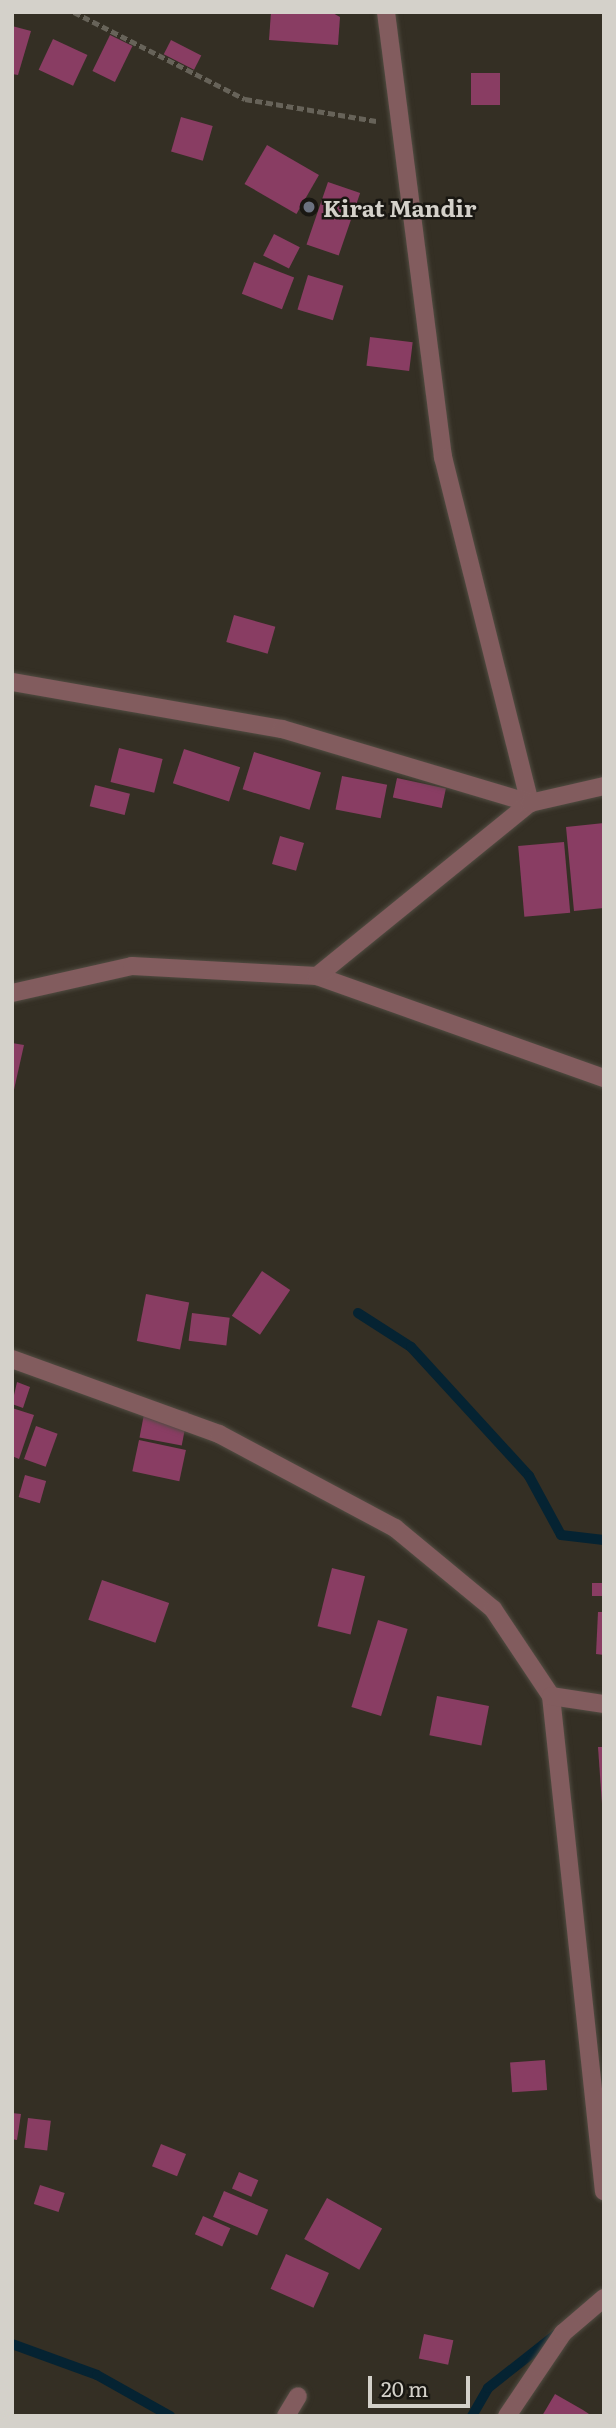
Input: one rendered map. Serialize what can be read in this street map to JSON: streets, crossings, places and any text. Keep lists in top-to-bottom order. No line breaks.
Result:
{"places":["Kirat Mandir"],"scale_bar":"20 m"}
